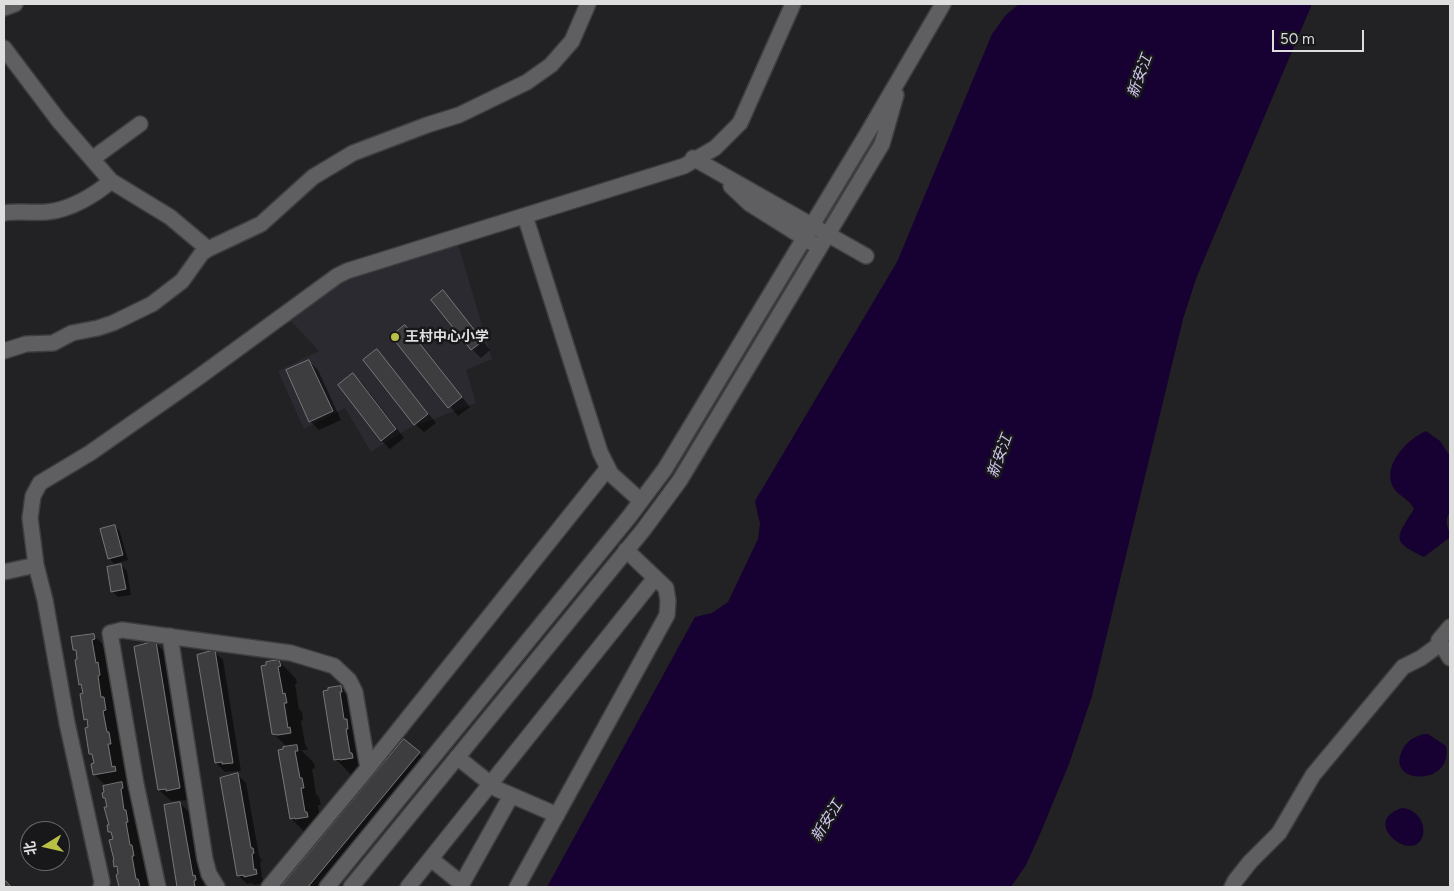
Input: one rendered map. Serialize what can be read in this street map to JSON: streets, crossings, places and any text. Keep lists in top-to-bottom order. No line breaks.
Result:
{"water":["新安江"],"places":["王村中心小学"],"scale_bar":"50 m","north":"left"}
